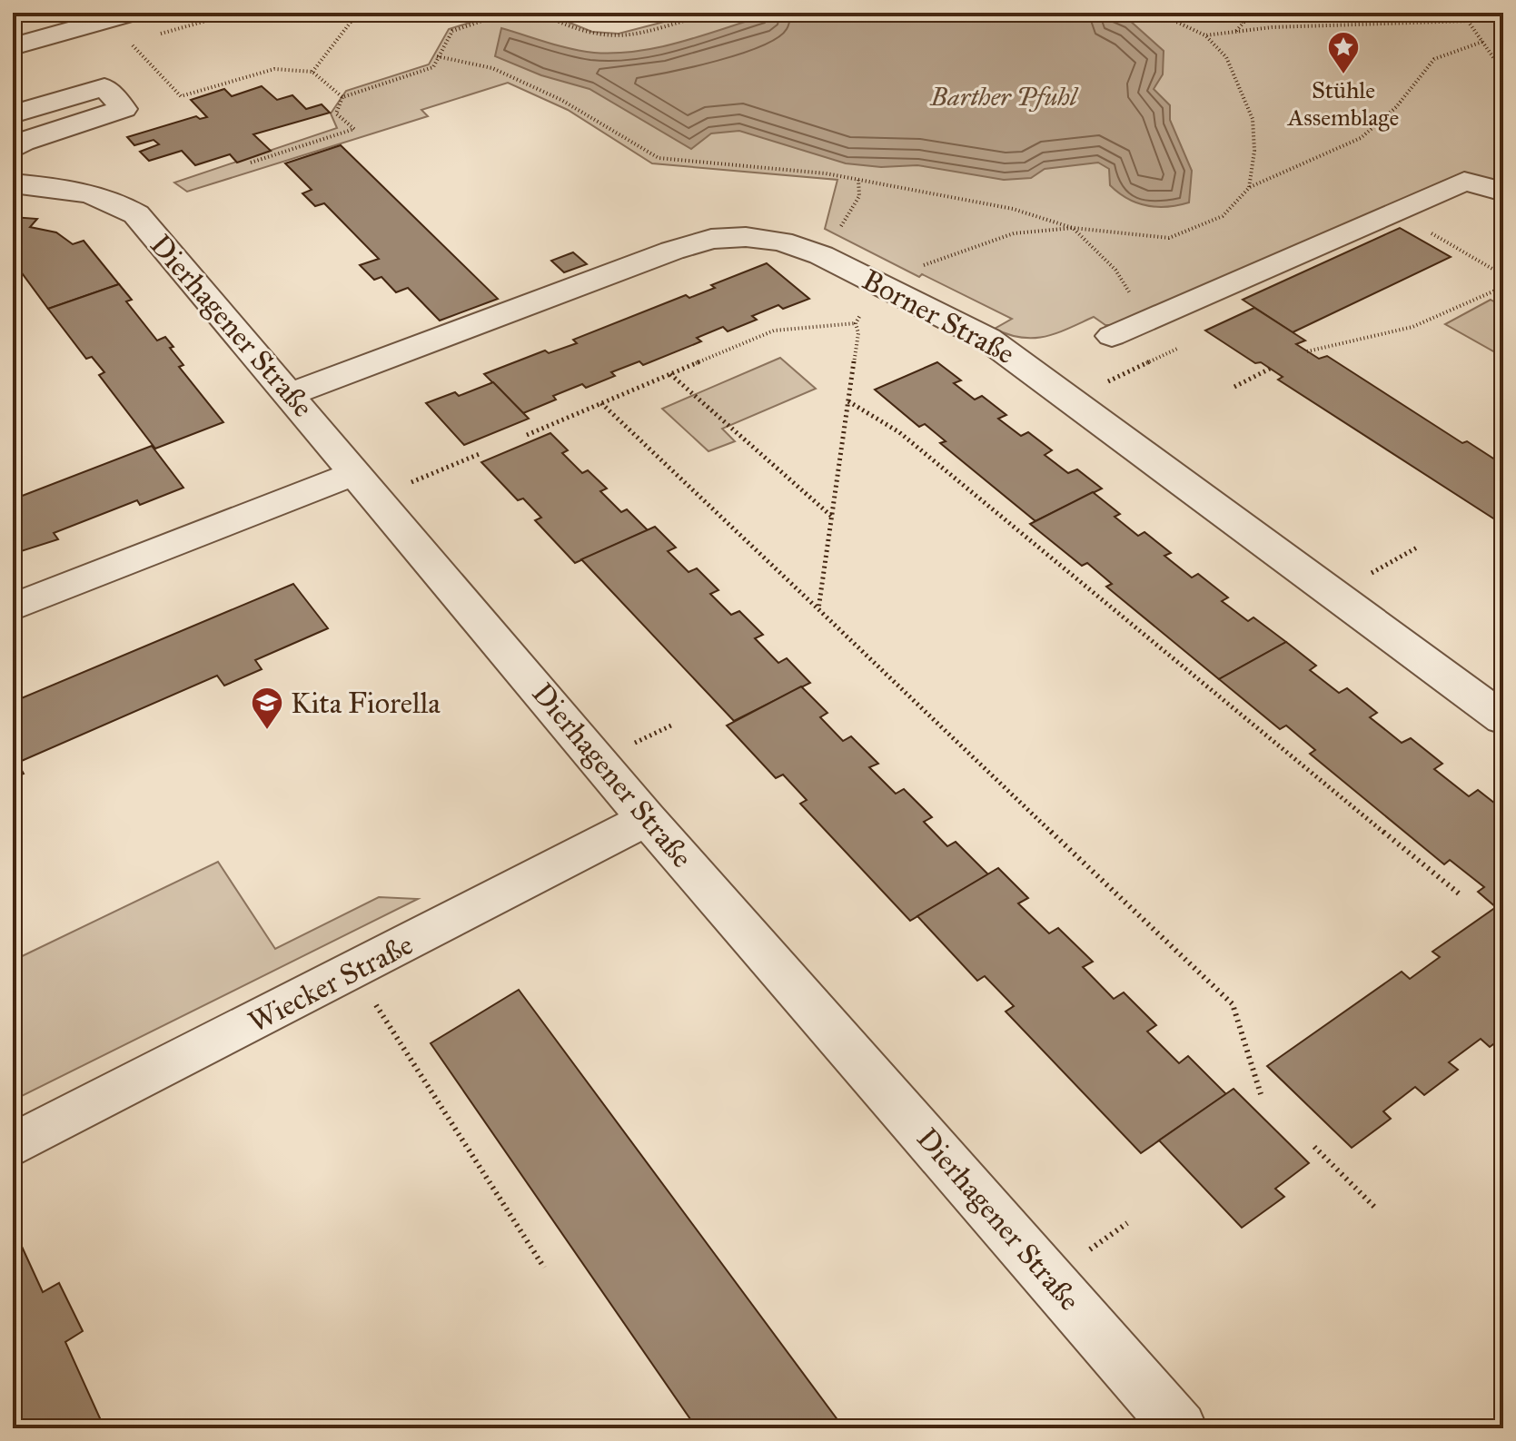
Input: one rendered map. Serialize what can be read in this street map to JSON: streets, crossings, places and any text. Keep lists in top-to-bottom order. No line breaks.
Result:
{"streets":{"street":["Borner Straße","Dierhagener Straße","Wiecker Straße"]},"crossings":[["Borner Straße","Dierhagener Straße"],["Dierhagener Straße","Wiecker Straße"]],"water":["Barther Pfuhl"],"places":{"place":["Stühle Assemblage"],"school or university":["Kita Fiorella"]}}
